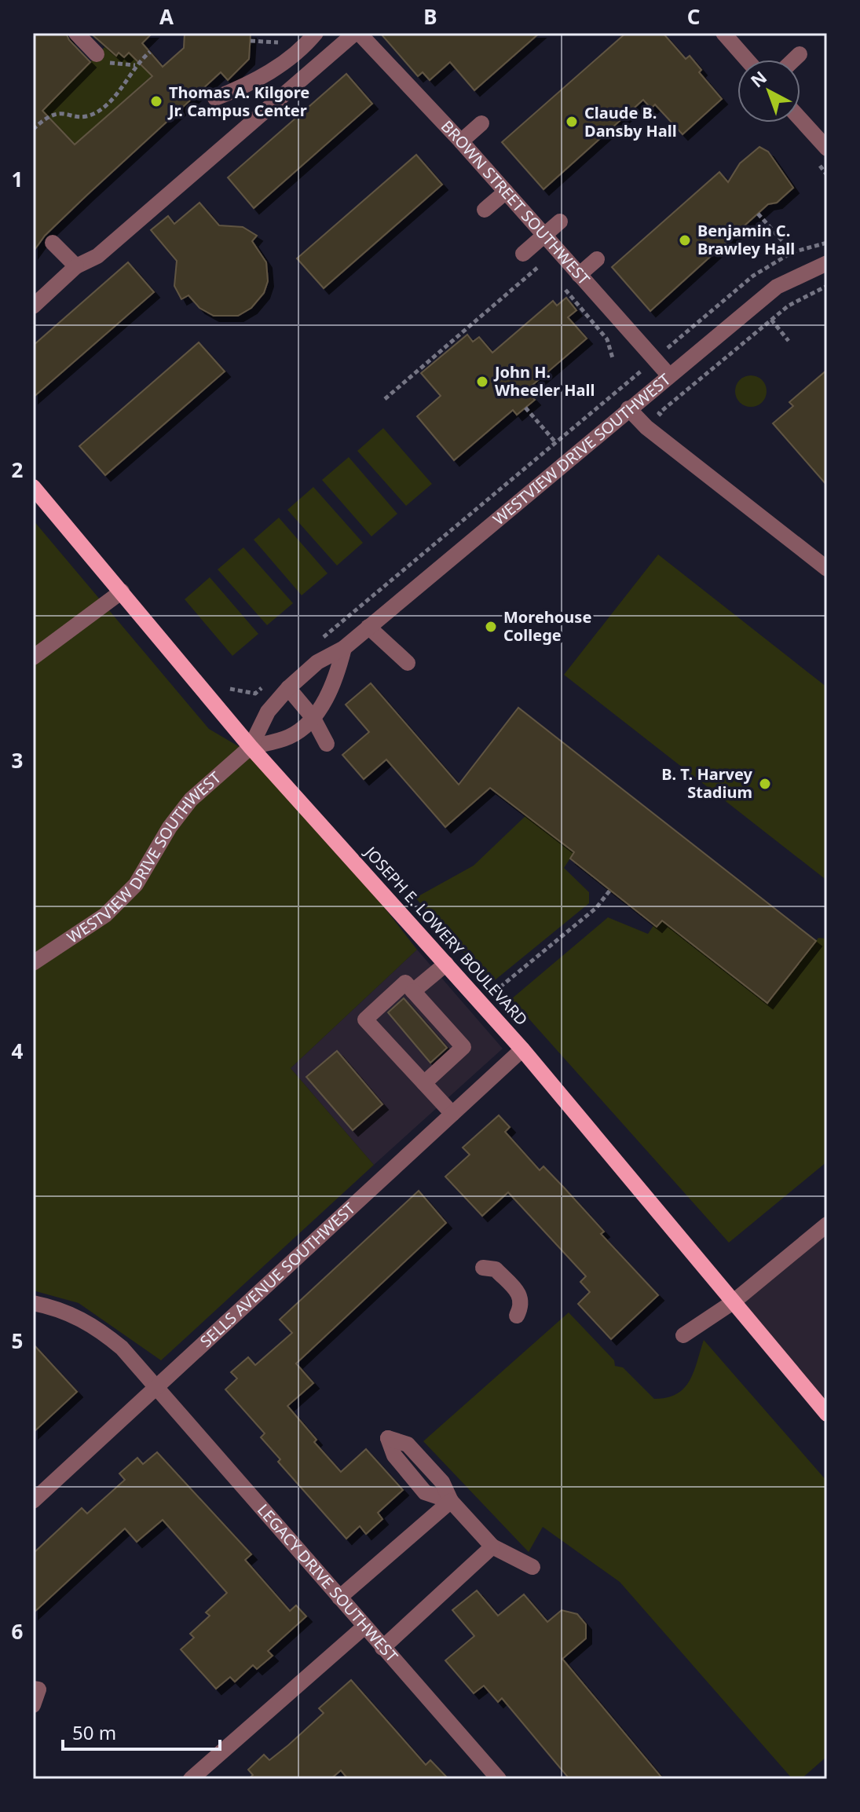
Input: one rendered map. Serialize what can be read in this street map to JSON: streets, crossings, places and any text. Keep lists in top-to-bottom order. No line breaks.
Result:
{"streets":{"main road":["JOSEPH E. LOWERY BOULEVARD"],"street":["BROWN STREET SOUTHWEST","WESTVIEW DRIVE SOUTHWEST","SELLS AVENUE SOUTHWEST","LEGACY DRIVE SOUTHWEST"]},"crossings":[["BROWN STREET SOUTHWEST","WESTVIEW DRIVE SOUTHWEST"],["WESTVIEW DRIVE SOUTHWEST","JOSEPH E. LOWERY BOULEVARD"],["JOSEPH E. LOWERY BOULEVARD","SELLS AVENUE SOUTHWEST"],["SELLS AVENUE SOUTHWEST","LEGACY DRIVE SOUTHWEST"]],"places":["Thomas A. Kilgore Jr. Campus Center","Claude B. Dansby Hall","Benjamin C. Brawley Hall","John H. Wheeler Hall","Morehouse College","B. T. Harvey Stadium"],"scale_bar":"50 m","north":"top left","grid":{"columns":["A","B","C"],"rows":["1","2","3","4","5","6"]}}
